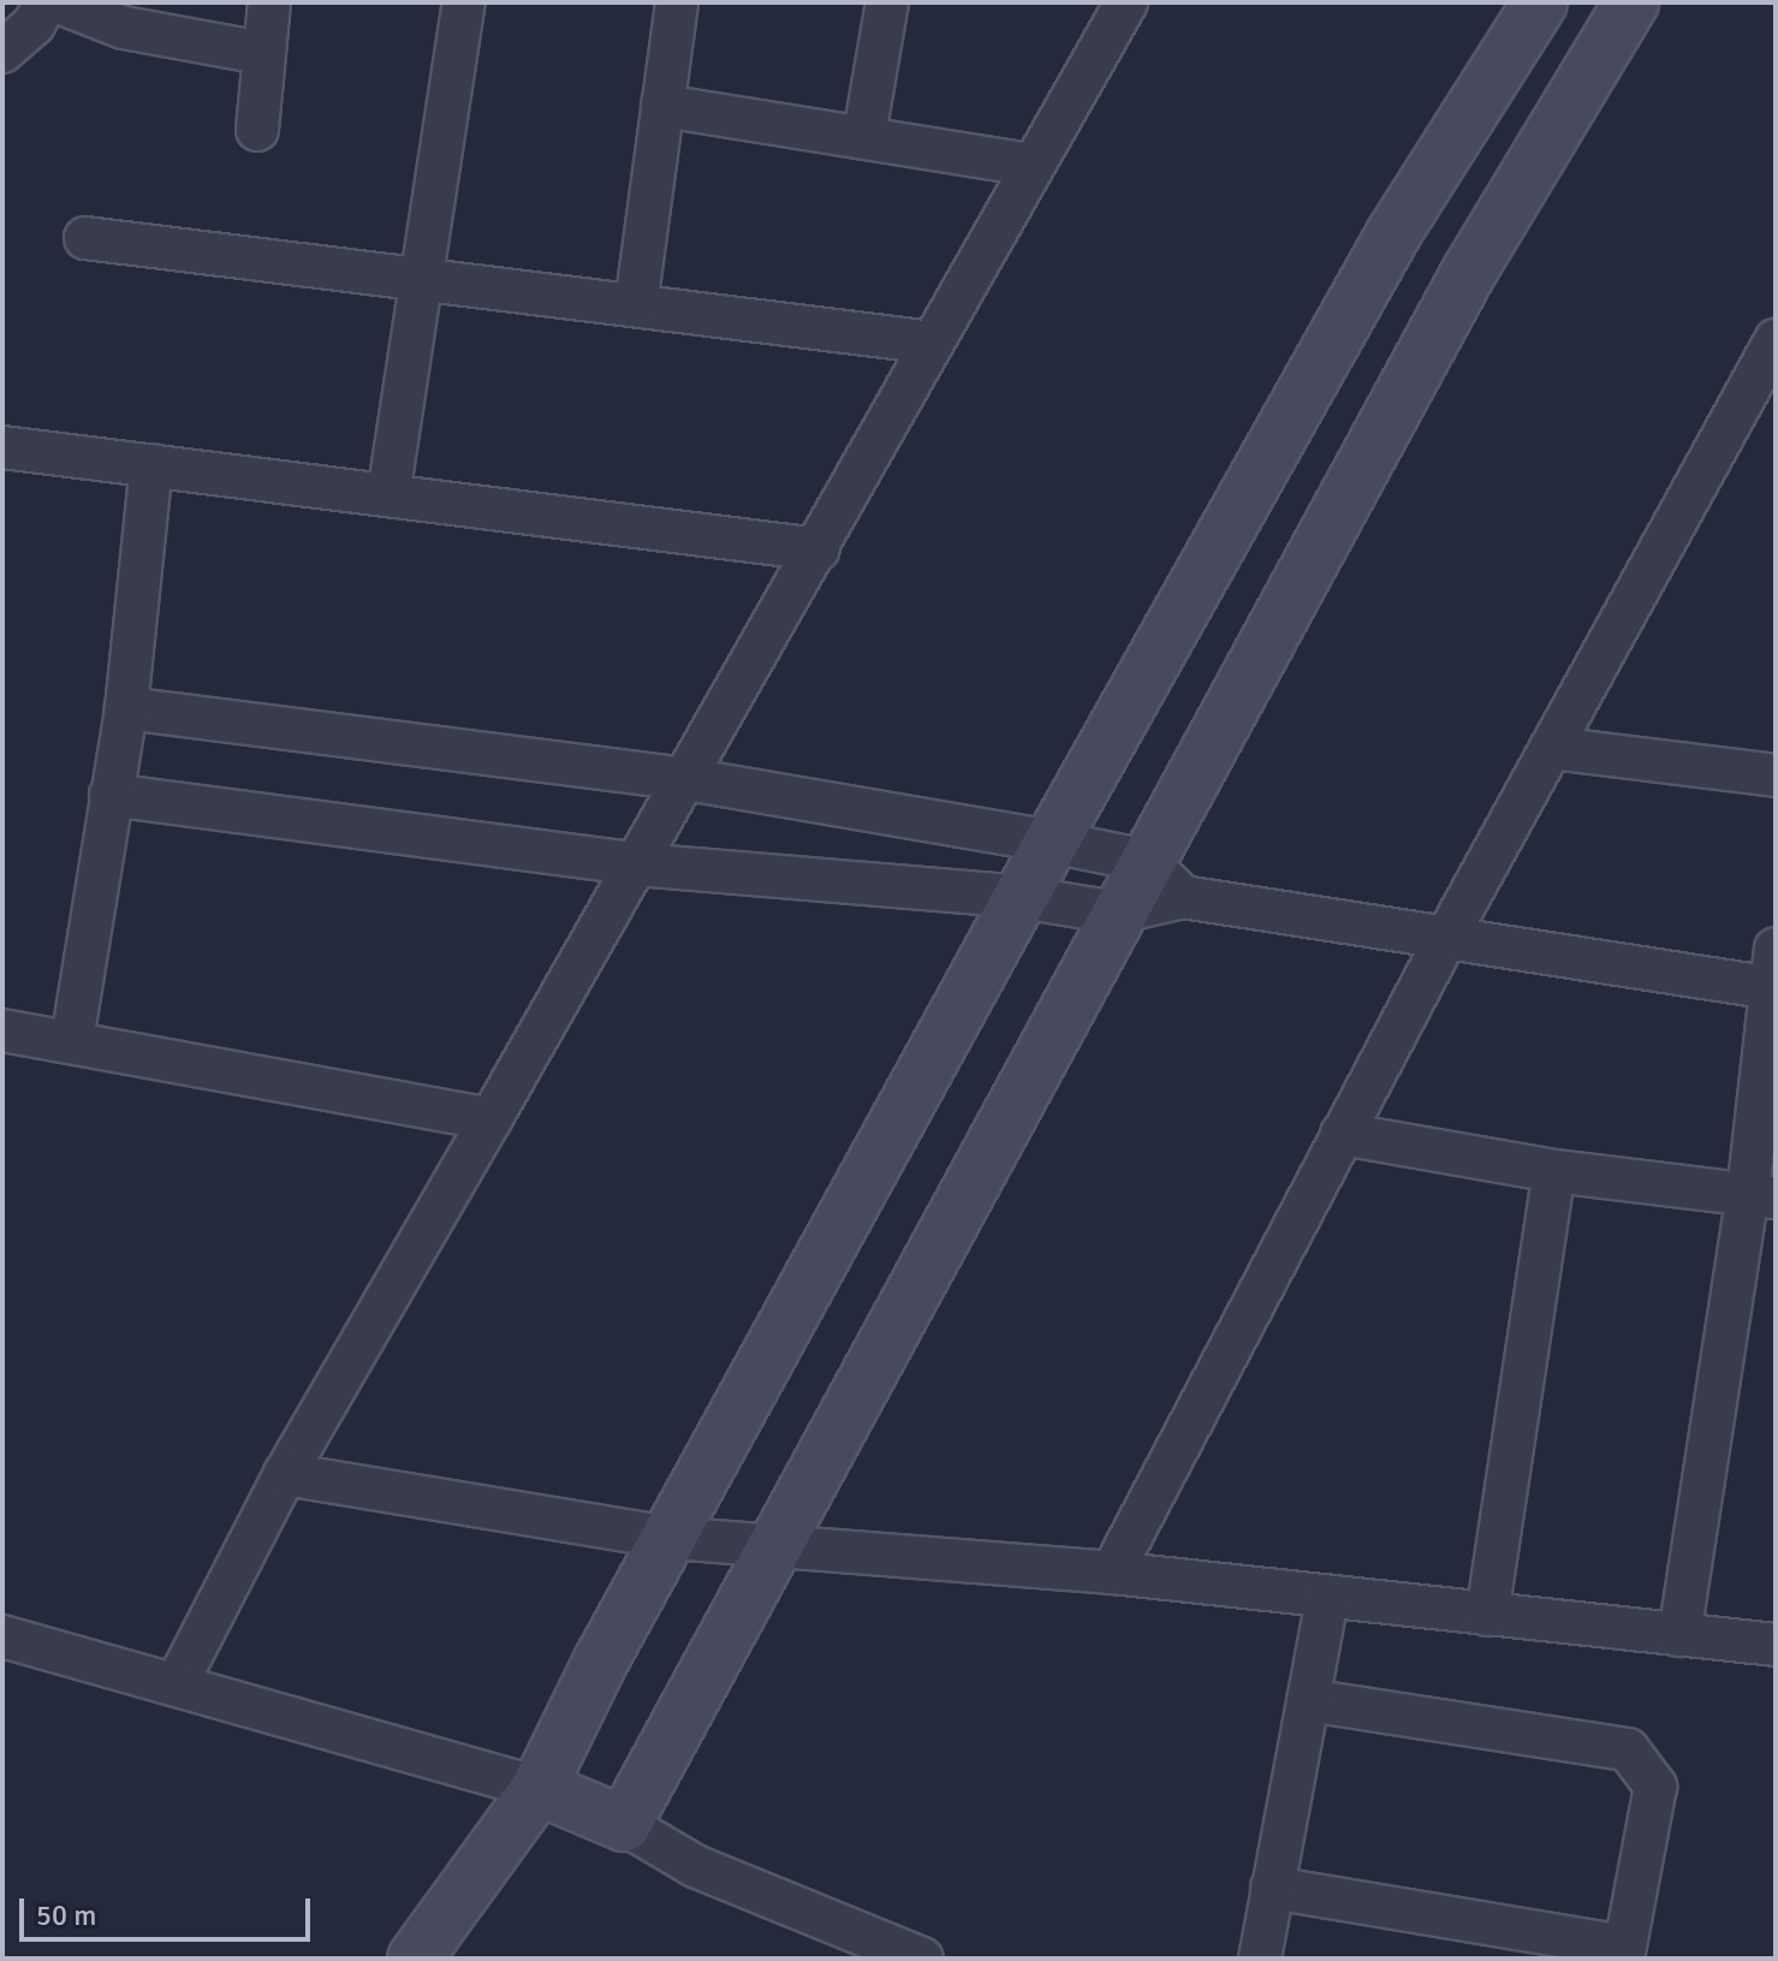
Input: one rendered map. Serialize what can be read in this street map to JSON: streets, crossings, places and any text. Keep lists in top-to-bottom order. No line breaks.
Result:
{"scale_bar":"50 m"}
